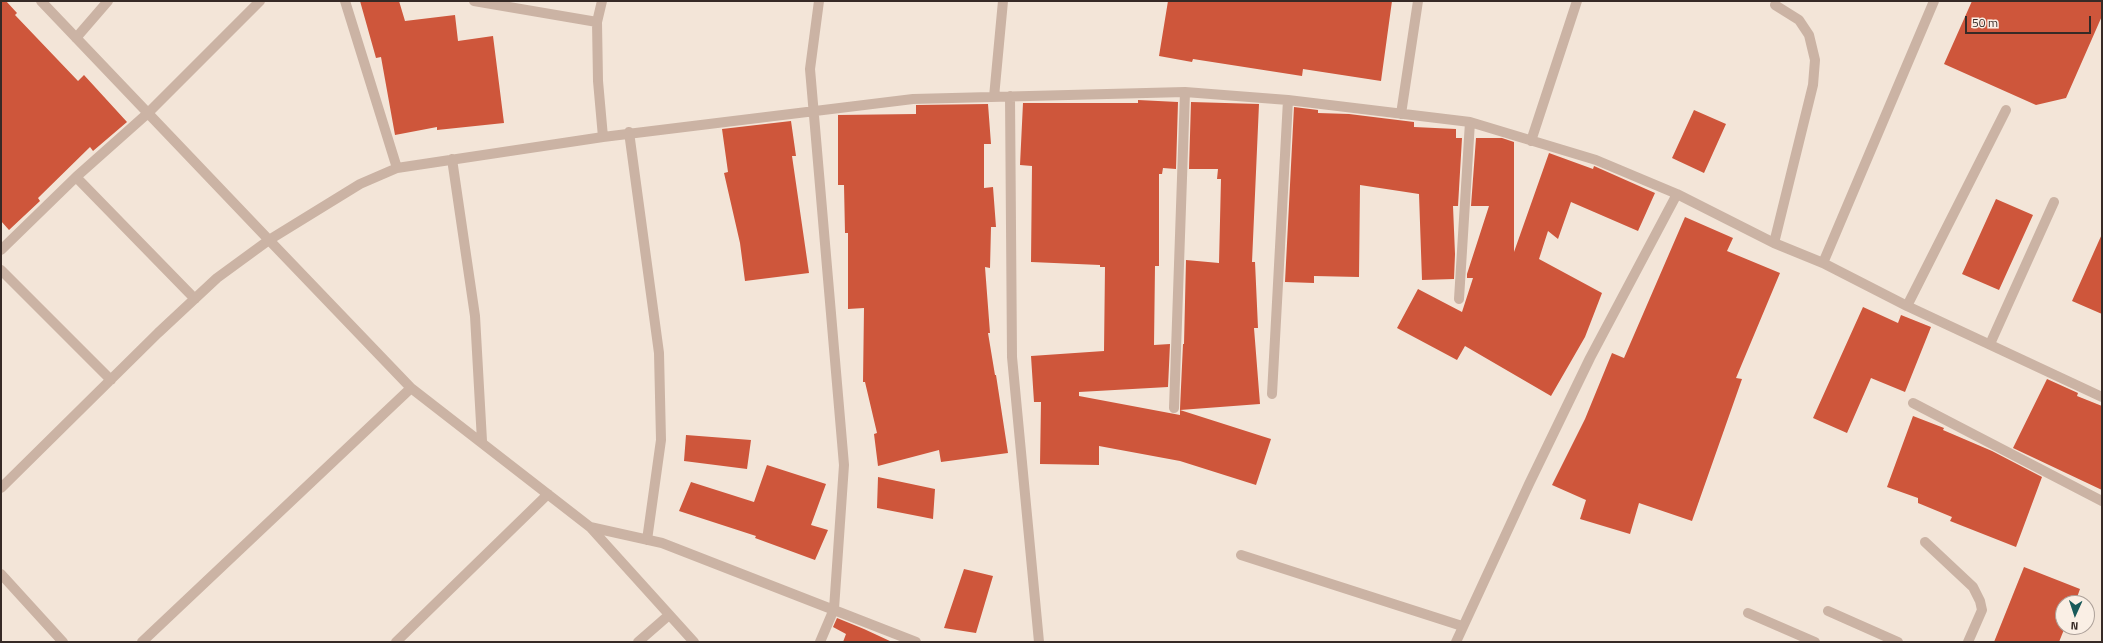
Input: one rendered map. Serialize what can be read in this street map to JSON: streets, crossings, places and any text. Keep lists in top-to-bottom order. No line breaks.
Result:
{"scale_bar":"50 m","north":"bottom"}
